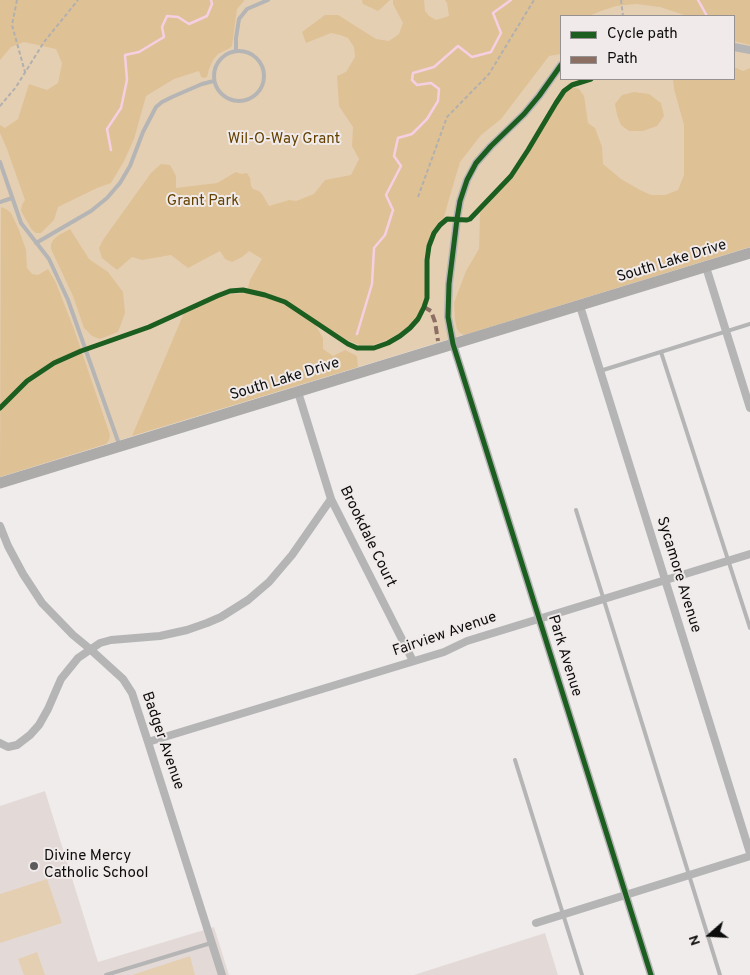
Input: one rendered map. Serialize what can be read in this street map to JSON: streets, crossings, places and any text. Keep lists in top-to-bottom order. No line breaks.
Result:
{"streets":{"street":["South Lake Drive","Brookdale Court","Sycamore Avenue","Fairview Avenue","Park Avenue","Badger Avenue"]},"crossings":[["South Lake Drive","Brookdale Court"],["South Lake Drive","Sycamore Avenue"],["South Lake Drive","Park Avenue"],["Brookdale Court","Fairview Avenue"],["Sycamore Avenue","Fairview Avenue"],["Fairview Avenue","Park Avenue"],["Fairview Avenue","Badger Avenue"]],"parks":["Wil-O-Way Grant","Grant Park"],"places":["Divine Mercy Catholic School"],"legend":["Cycle path","Path"],"north":"left"}
